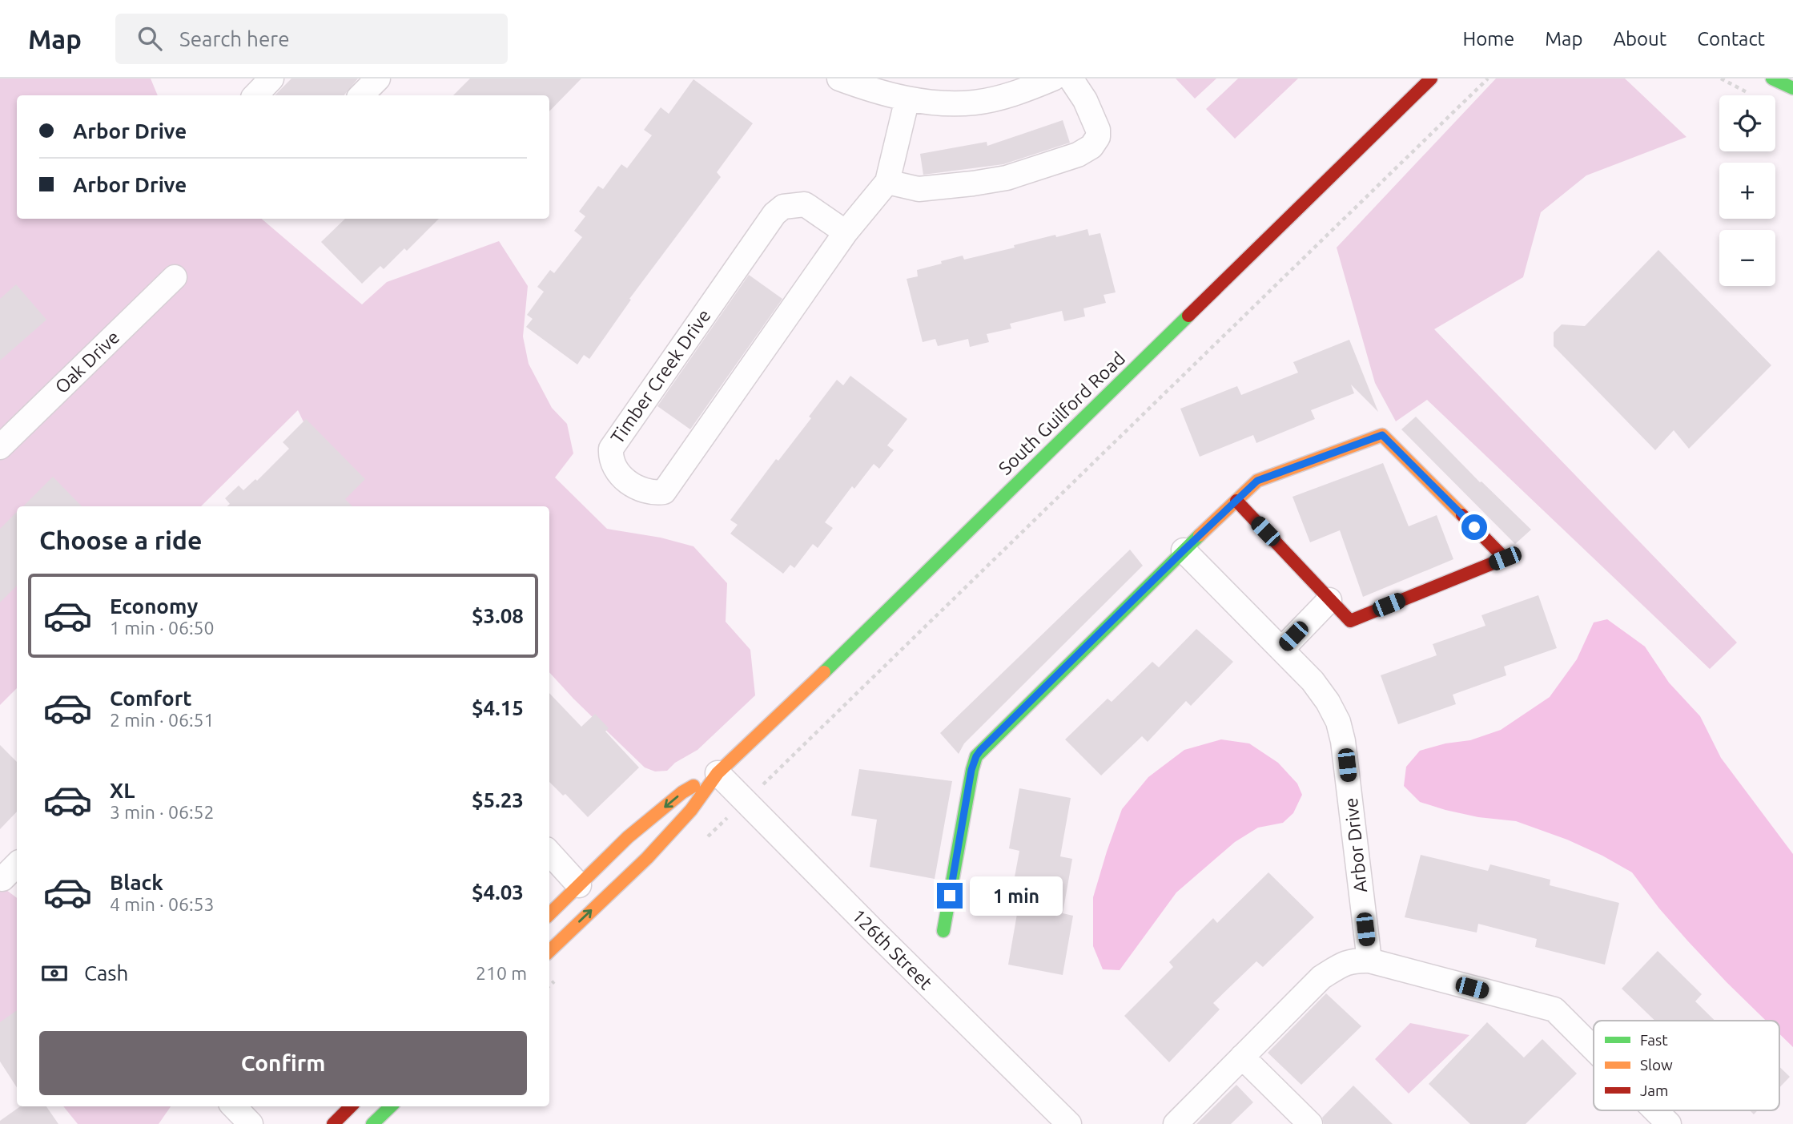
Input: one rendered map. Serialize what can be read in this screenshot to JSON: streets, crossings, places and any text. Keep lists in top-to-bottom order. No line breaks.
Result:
{"streets":{"main road":["South Guilford Road"],"street":["Oak Drive","Timber Creek Drive","Arbor Drive","126th Street"]},"crossings":[["South Guilford Road","126th Street"]],"legend":["Fast","Slow","Jam"],"page":{"header":"Map","search":"Search here","nav":["Home","Map","About","Contact"],"map_buttons":["+","−"],"banner":["Arbor Drive","Arbor Drive"],"heading":"Choose a ride","list":[{"name":"Economy","note":"1 min · 06:50","value":"$3.08"},{"name":"Comfort","note":"2 min · 06:51","value":"$4.15"},{"name":"XL","note":"3 min · 06:52","value":"$5.23"},{"name":"Black","note":"4 min · 06:53","value":"$4.03"}],"bubble":"1 min","pay":["Cash","210 m"],"buttons":"Confirm"}}
